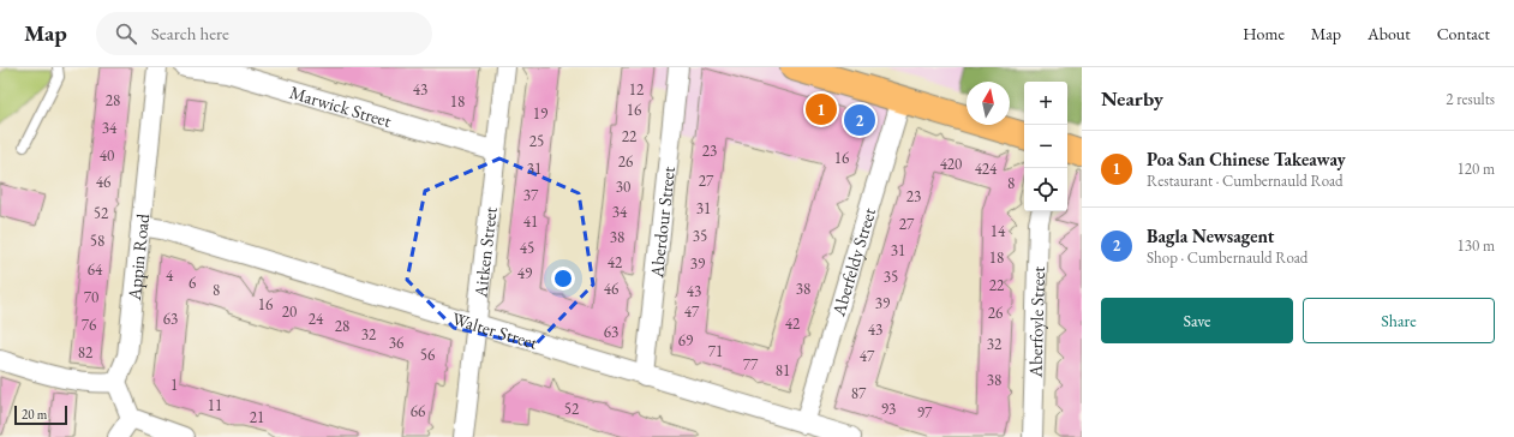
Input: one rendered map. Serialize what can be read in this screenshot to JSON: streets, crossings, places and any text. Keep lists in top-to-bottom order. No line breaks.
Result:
{"streets":{"street":["Marwick Street","Aberdour Street","Aitken Street","Appin Road","Aberfeldy Street","Aberfoyle Street","Walter Street"]},"crossings":[["Marwick Street","Aitken Street"],["Aberdour Street","Walter Street"],["Aitken Street","Walter Street"],["Appin Road","Walter Street"],["Aberfeldy Street","Walter Street"]],"house_numbers":["43","12","28","18","16","19","34","22","25","23","40","16","26","420","31","424","27","46","8","30","37","23","31","34","52","41","27","14","35","38","58","45","31","18","42","39","64","49","4","35","6","22","46","38","8","43","70","39","16","20","47","26","63","24","42","76","28","43","63","32","69","36","32","71","82","56","47","77","81","38","1","87","11","52","93","66","97","21"],"scale_bar":"20 m","north":"top","page":{"header":"Map","search":"Search here","nav":["Home","Map","About","Contact"],"heading":["Nearby","2 results"],"map_buttons":["+","−"],"pins":["1","2"],"list":[{"mark":"1","name":"Poa San Chinese Takeaway","note":"Restaurant · Cumbernauld Road","value":"120 m"},{"mark":"2","name":"Bagla Newsagent","note":"Shop · Cumbernauld Road","value":"130 m"}],"buttons":["Save","Share"],"scale":"20 m"}}
